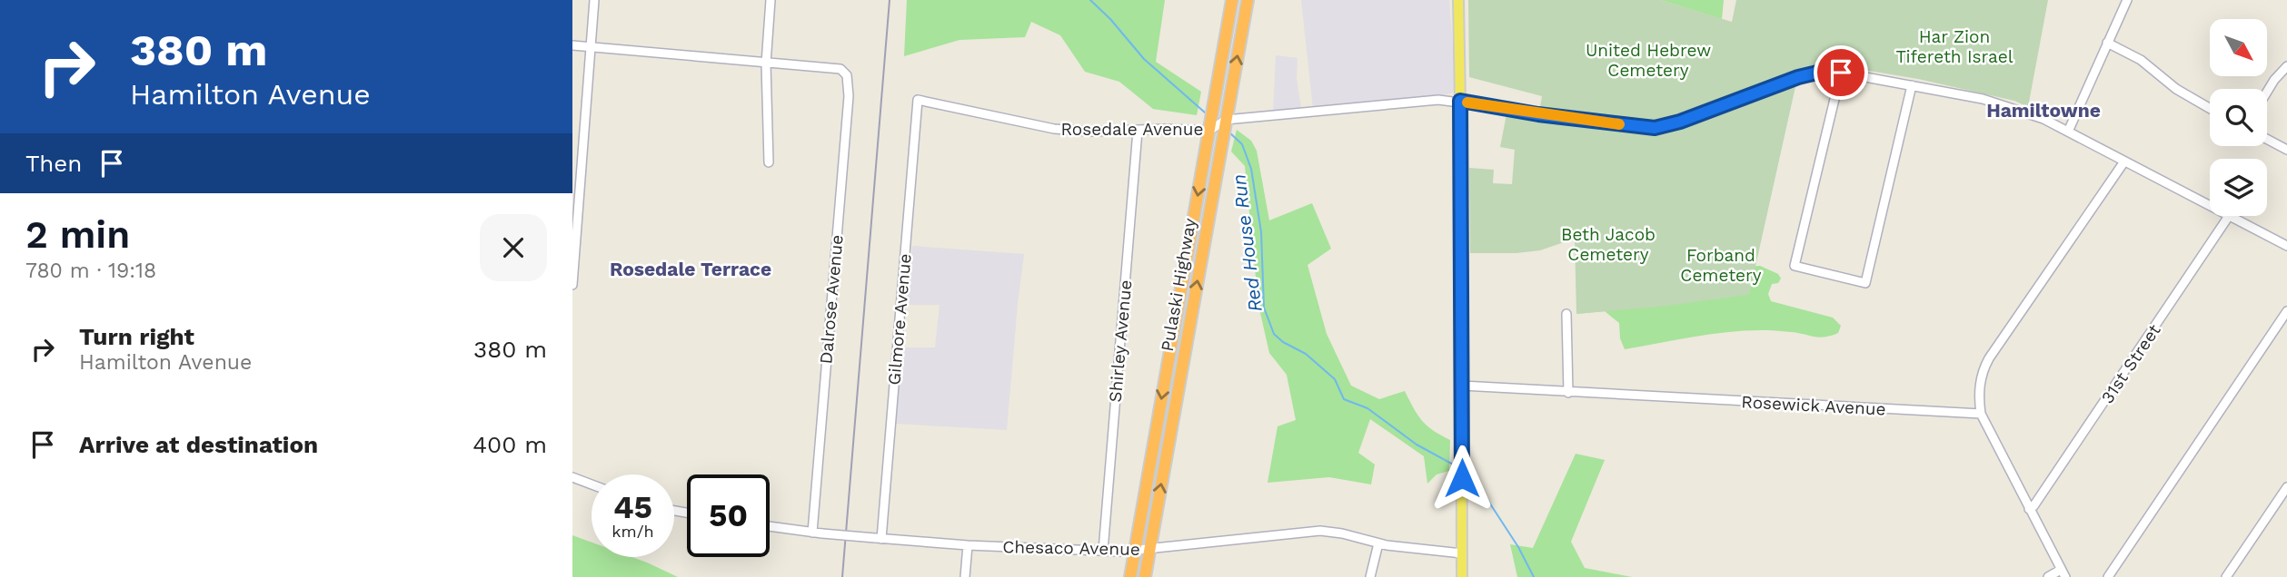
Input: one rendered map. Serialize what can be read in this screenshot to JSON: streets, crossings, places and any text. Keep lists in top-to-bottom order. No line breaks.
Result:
{"streets":{"highway":["Pulaski Highway"],"street":["Rosedale Avenue","Dalrose Avenue","Gilmore Avenue","Shirley Avenue","31st Street","Rosewick Avenue","Chesaco Avenue"]},"crossings":[["Rosedale Avenue","Pulaski Highway"],["Rosedale Avenue","Gilmore Avenue"],["Rosedale Avenue","Shirley Avenue"],["Rosedale Avenue","31st Street"],["Pulaski Highway","Chesaco Avenue"],["Dalrose Avenue","Chesaco Avenue"],["Gilmore Avenue","Chesaco Avenue"],["Shirley Avenue","Chesaco Avenue"]],"districts":["Hamiltowne","Rosedale Terrace"],"water":["Red House Run"],"parks":["Har Zion Tifereth Israel","United Hebrew Cemetery","Beth Jacob Cemetery","Forband Cemetery"],"north":"bottom right","page":{"turn":["380 m","Hamilton Avenue"],"then":"Then","heading":["2 min","780 m · 19:18"],"list":[{"name":"Turn right","note":"Hamilton Avenue","value":"380 m"},{"name":"Arrive at destination","value":"400 m"}],"speed":"45 km/h","limit":"50"}}
